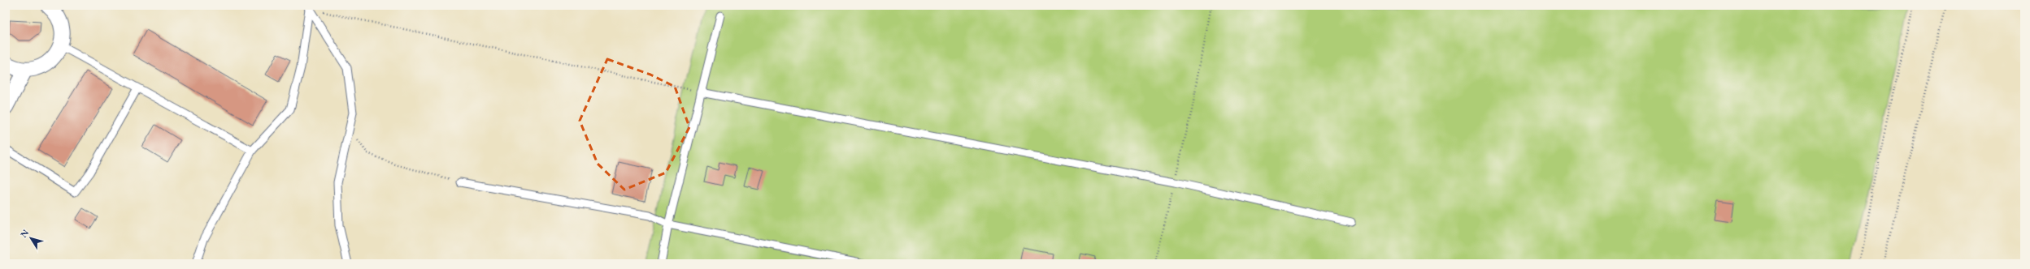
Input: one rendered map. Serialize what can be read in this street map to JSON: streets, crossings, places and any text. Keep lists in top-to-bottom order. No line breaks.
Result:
{"north":"top left"}
